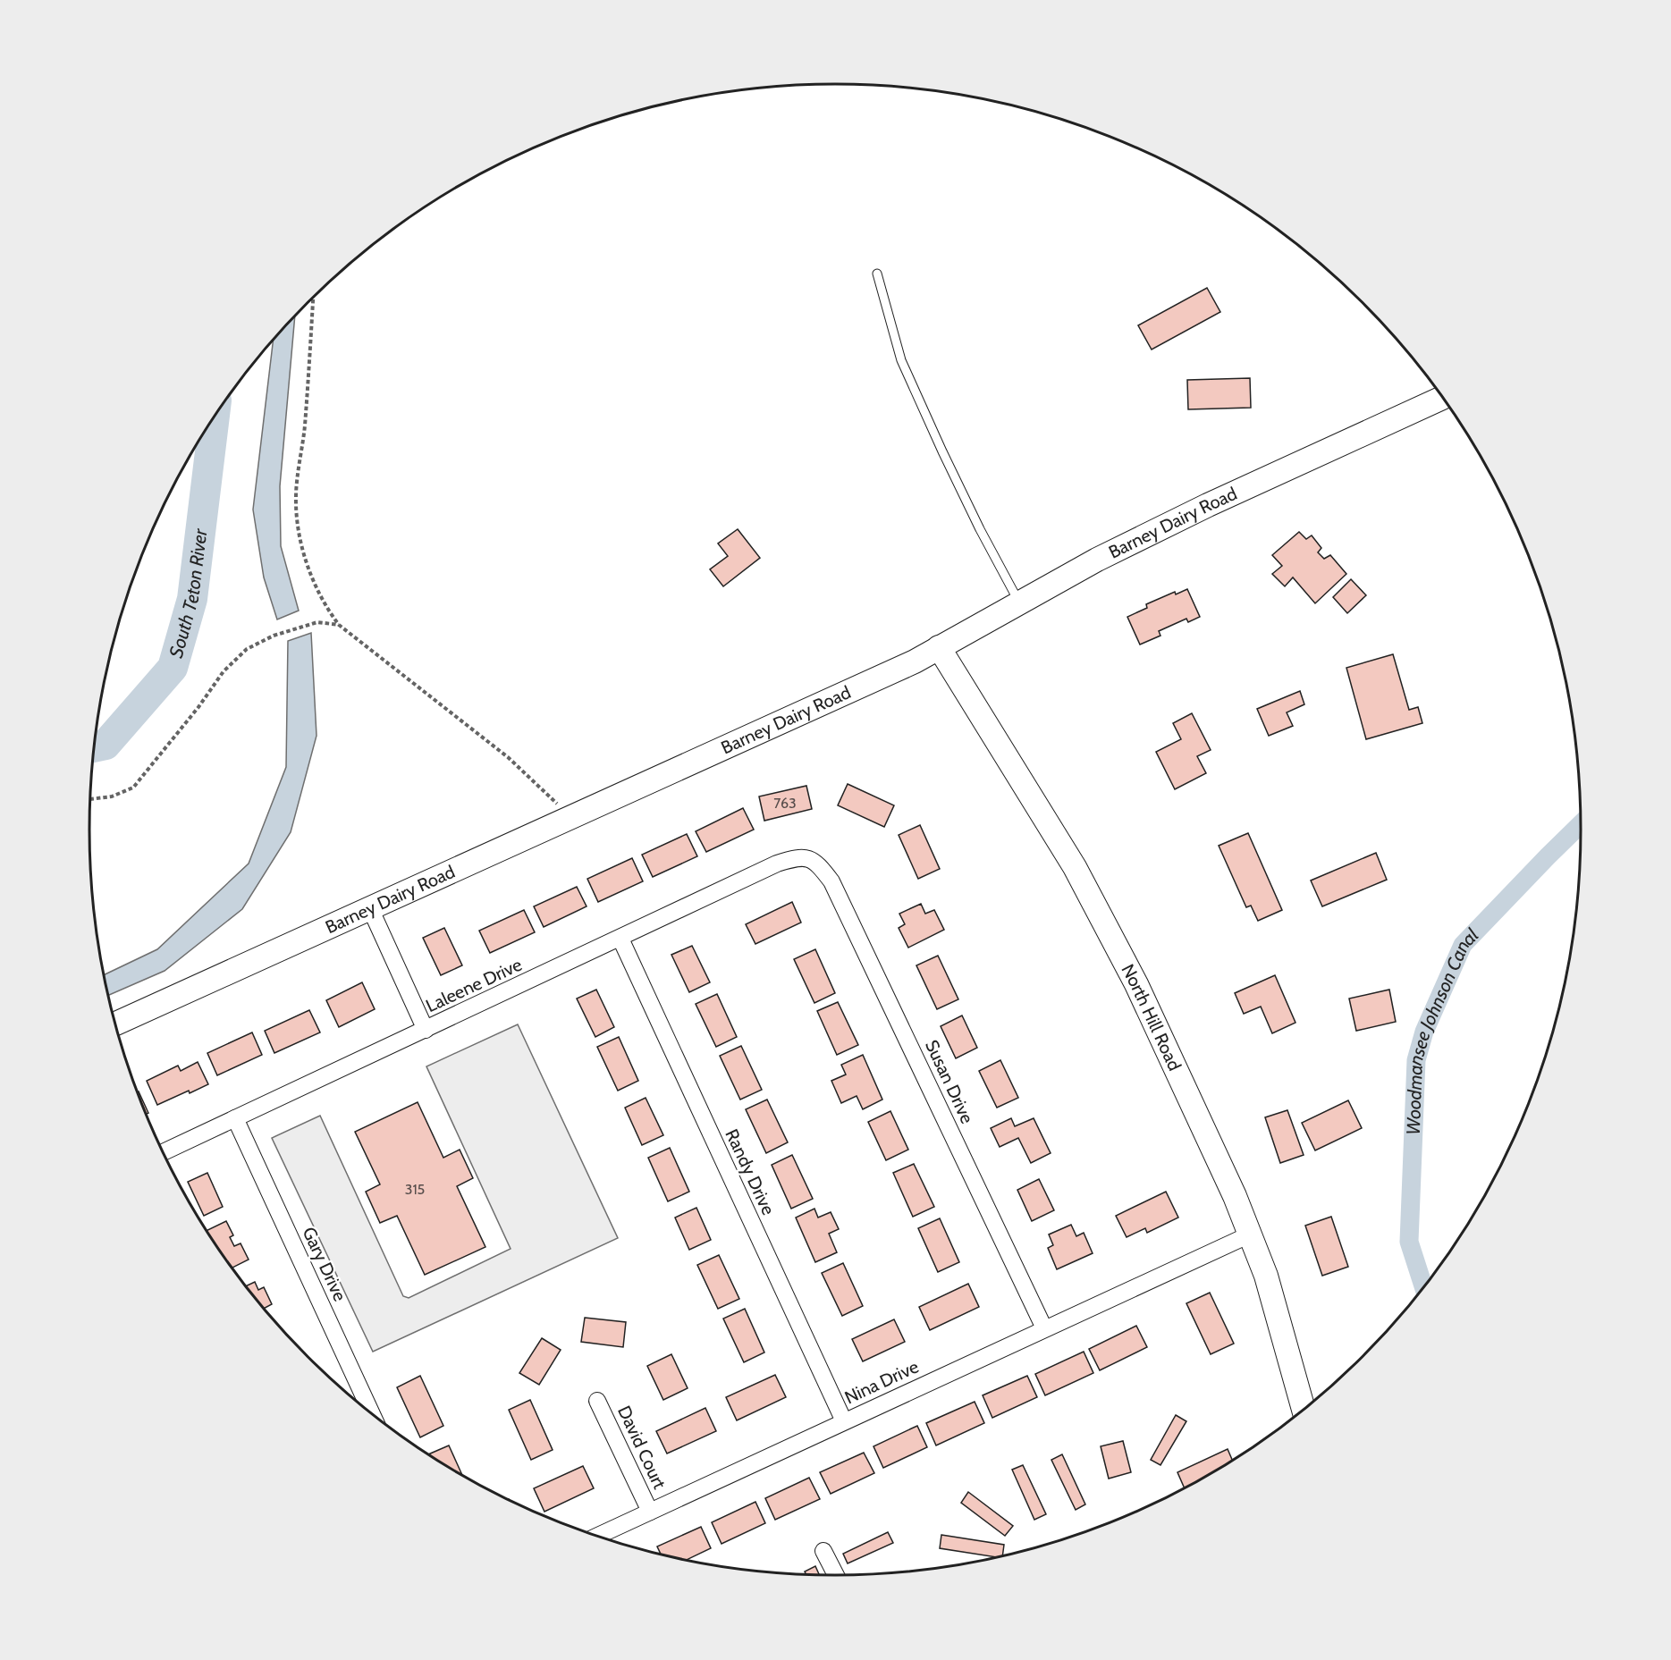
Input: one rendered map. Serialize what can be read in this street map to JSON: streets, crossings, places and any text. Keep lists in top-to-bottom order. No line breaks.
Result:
{"streets":{"street":["Barney Dairy Road","Laleene Drive","North Hill Road","Susan Drive","Randy Drive","Gary Drive","Nina Drive","David Court"]},"crossings":[["Barney Dairy Road","North Hill Road"],["Laleene Drive","Susan Drive"],["Laleene Drive","Randy Drive"],["Laleene Drive","Gary Drive"],["North Hill Road","Nina Drive"],["Susan Drive","Nina Drive"],["Randy Drive","Nina Drive"],["Nina Drive","David Court"]],"water":["South Teton River","Woodmansee Johnson Canal"],"house_numbers":["763","315"]}
